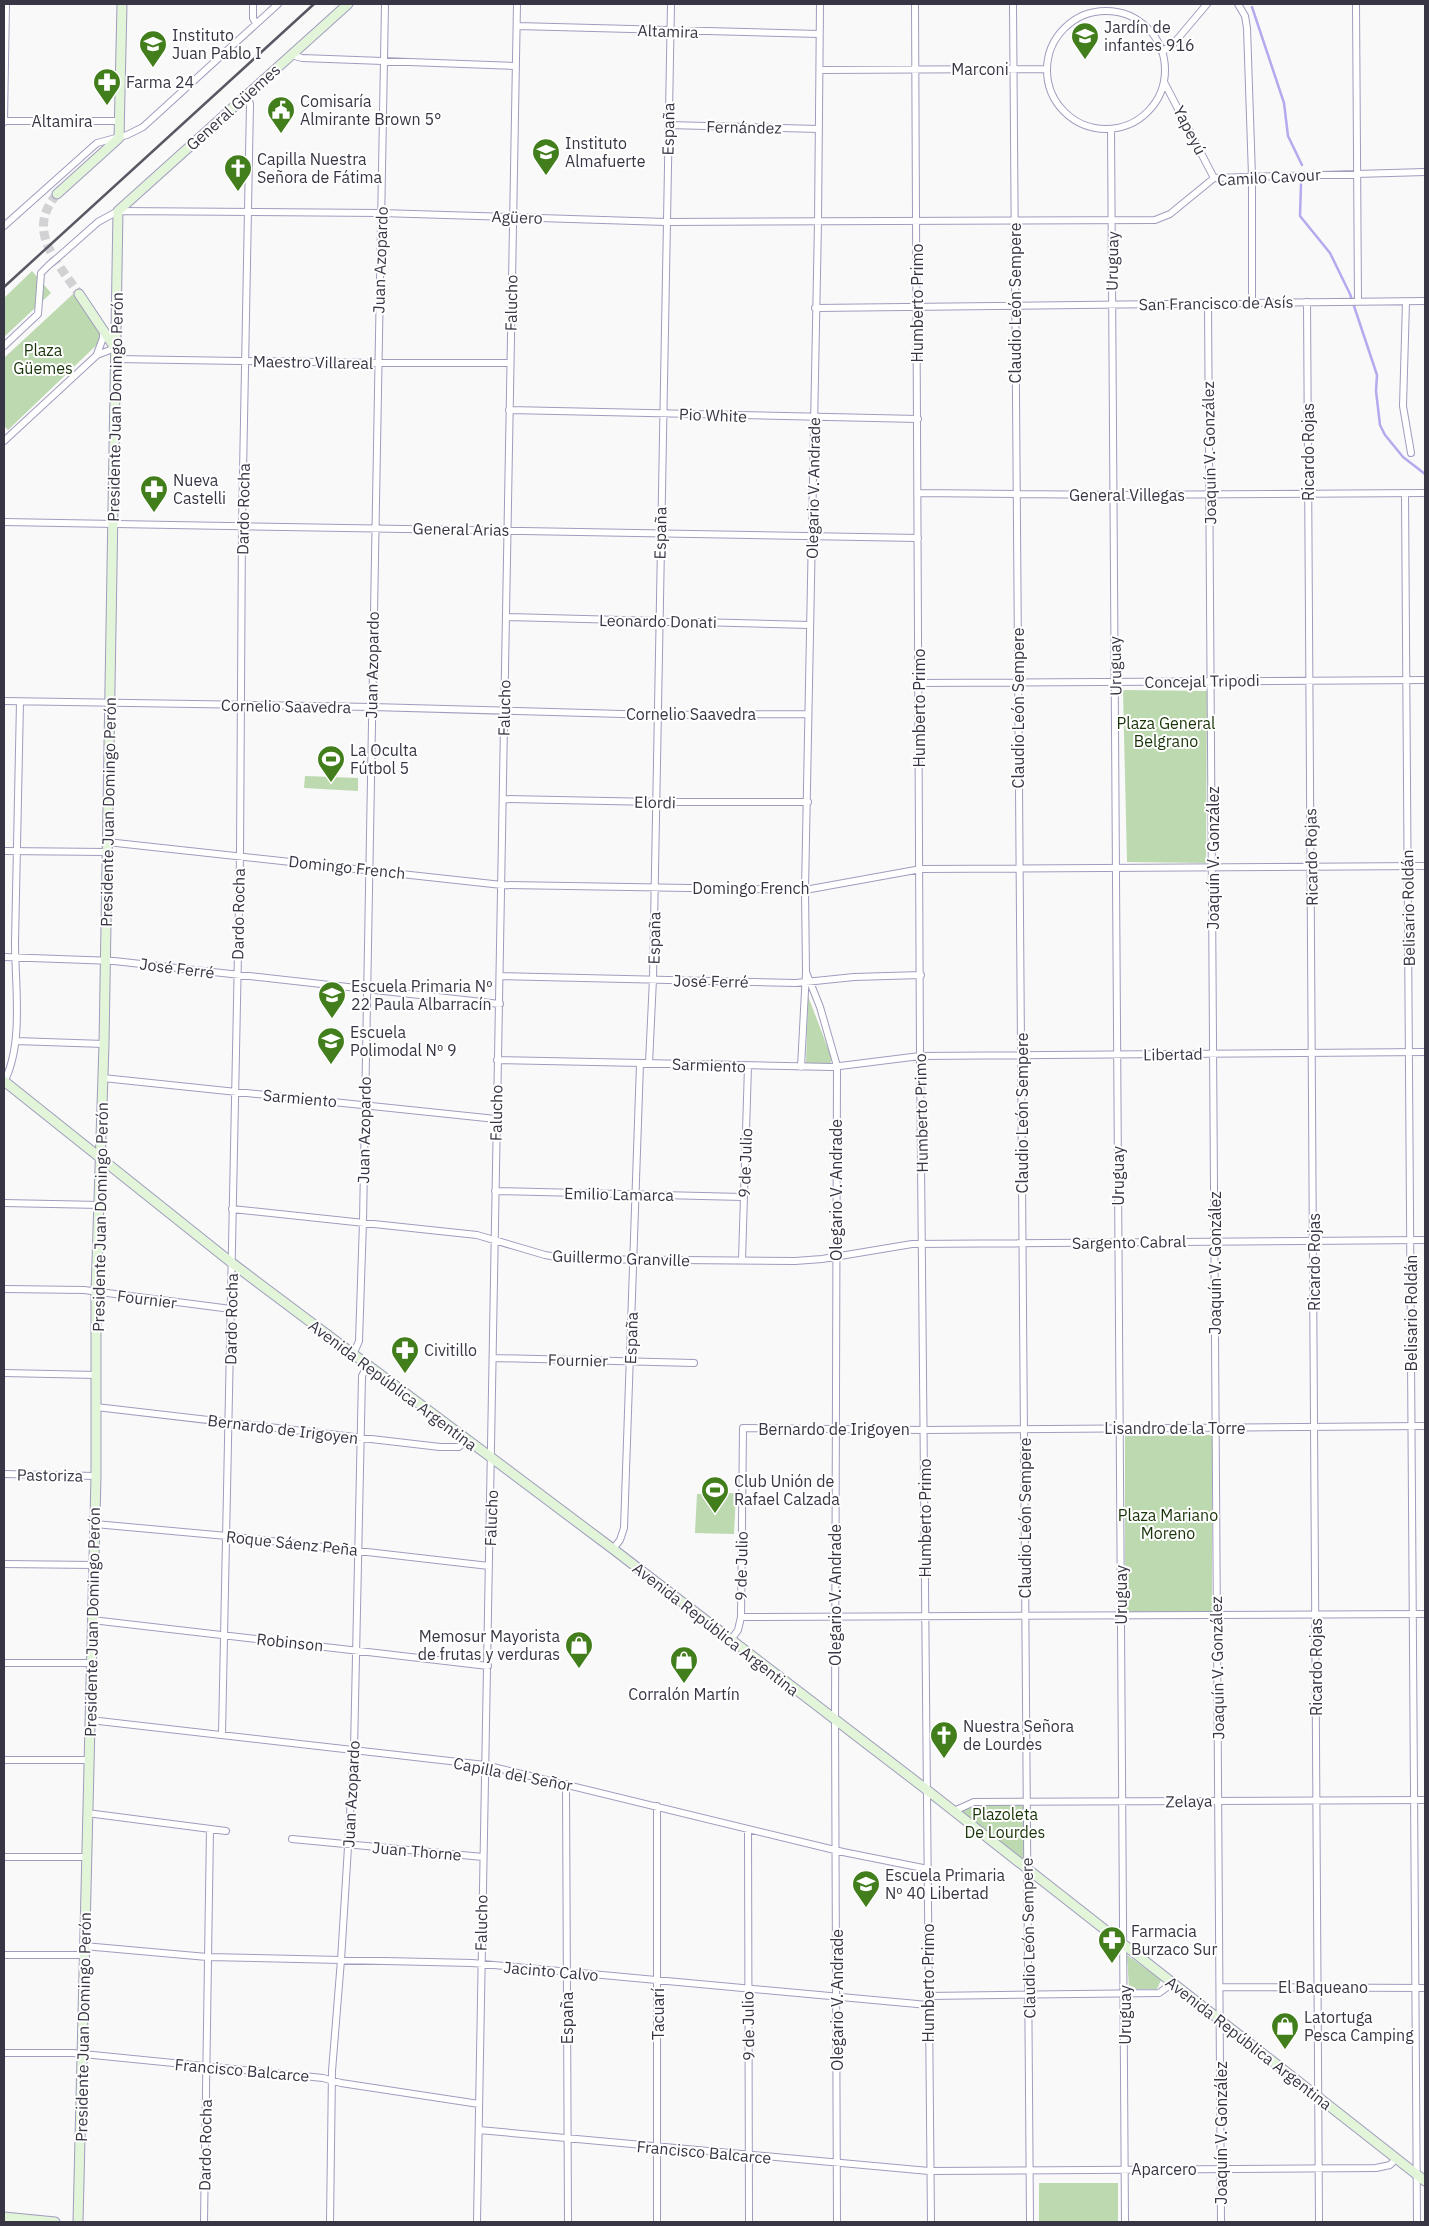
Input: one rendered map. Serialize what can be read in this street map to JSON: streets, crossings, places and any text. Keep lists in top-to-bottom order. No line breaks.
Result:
{"streets":{"street":["Altamira","Marconi","General Güemes","Fernández","España","Yapeyú","Camilo Cavour","Agüero","Juan Azopardo","Uruguay","Falucho","Humberto Primo","Claudio León Sempere","San Francisco de Asís","Maestro Villareal","Presidente Juan Domingo Perón","Pio White","Ricardo Rojas","Joaquín V. González","Olegario V. Andrade","General Villegas","Dardo Rocha","General Arias","Leonardo Donati","Concejal Tripodi","Cornelio Saavedra","Elordi","Domingo French","Belisario Roldán","José Ferré","Libertad","Sarmiento","9 de Julio","Emilio Lamarca","Sargento Cabral","Guillermo Granville","Fournier","Avenida República Argentina","Lisandro de la Torre","Bernardo de Irigoyen","Pastoriza","Roque Sáenz Peña","Robinson","Capilla del Señor","Zelaya","Juan Thorne","Jacinto Calvo","El Baqueano","Tacuarí","Francisco Balcarce","Aparcero"]},"crossings":[["Altamira","España"],["Altamira","Falucho"],["Altamira","Olegario V. Andrade"],["Marconi","Yapeyú"],["Marconi","Uruguay"],["Marconi","Humberto Primo"],["Marconi","Claudio León Sempere"],["General Güemes","Agüero"],["General Güemes","Presidente Juan Domingo Perón"],["General Güemes","Dardo Rocha"],["Fernández","España"],["Fernández","Olegario V. Andrade"],["España","Agüero"],["España","Pio White"],["España","General Arias"],["España","Leonardo Donati"],["España","Cornelio Saavedra"],["España","Elordi"],["España","Domingo French"],["España","José Ferré"],["España","Sarmiento"],["España","Emilio Lamarca"],["España","Guillermo Granville"],["España","Fournier"],["España","Avenida República Argentina"],["España","Capilla del Señor"],["España","Jacinto Calvo"],["España","Francisco Balcarce"],["Yapeyú","Camilo Cavour"],["Yapeyú","Uruguay"],["Camilo Cavour","Agüero"],["Camilo Cavour","Uruguay"],["Camilo Cavour","Humberto Primo"],["Camilo Cavour","Claudio León Sempere"],["Agüero","Juan Azopardo"],["Agüero","Falucho"],["Agüero","Humberto Primo"],["Agüero","Presidente Juan Domingo Perón"],["Agüero","Olegario V. Andrade"],["Agüero","Dardo Rocha"],["Juan Azopardo","Maestro Villareal"],["Juan Azopardo","General Arias"],["Juan Azopardo","Cornelio Saavedra"],["Juan Azopardo","Domingo French"],["Juan Azopardo","José Ferré"],["Juan Azopardo","Sarmiento"],["Juan Azopardo","Guillermo Granville"],["Juan Azopardo","Avenida República Argentina"],["Juan Azopardo","Bernardo de Irigoyen"],["Juan Azopardo","Roque Sáenz Peña"],["Juan Azopardo","Robinson"],["Juan Azopardo","Capilla del Señor"],["Juan Azopardo","Juan Thorne"],["Juan Azopardo","Jacinto Calvo"],["Juan Azopardo","Francisco Balcarce"],["Uruguay","San Francisco de Asís"],["Uruguay","General Villegas"],["Uruguay","Concejal Tripodi"],["Uruguay","Domingo French"],["Uruguay","Libertad"],["Uruguay","Sargento Cabral"],["Uruguay","Avenida República Argentina"],["Uruguay","Lisandro de la Torre"],["Uruguay","Zelaya"],["Uruguay","Aparcero"],["Falucho","Maestro Villareal"],["Falucho","Pio White"],["Falucho","General Arias"],["Falucho","Leonardo Donati"],["Falucho","Cornelio Saavedra"],["Falucho","Elordi"],["Falucho","Domingo French"],["Falucho","José Ferré"],["Falucho","Sarmiento"],["Falucho","Emilio Lamarca"],["Falucho","Guillermo Granville"],["Falucho","Fournier"],["Falucho","Avenida República Argentina"],["Falucho","Roque Sáenz Peña"],["Falucho","Robinson"],["Falucho","Capilla del Señor"],["Falucho","Juan Thorne"],["Falucho","Jacinto Calvo"],["Falucho","Francisco Balcarce"],["Humberto Primo","San Francisco de Asís"],["Humberto Primo","Pio White"],["Humberto Primo","General Villegas"],["Humberto Primo","General Arias"],["Humberto Primo","Concejal Tripodi"],["Humberto Primo","Domingo French"],["Humberto Primo","José Ferré"],["Humberto Primo","Libertad"],["Humberto Primo","Sarmiento"],["Humberto Primo","Sargento Cabral"],["Humberto Primo","Guillermo Granville"],["Humberto Primo","Avenida República Argentina"],["Humberto Primo","Lisandro de la Torre"],["Humberto Primo","Bernardo de Irigoyen"],["Humberto Primo","Capilla del Señor"],["Humberto Primo","Jacinto Calvo"],["Humberto Primo","Francisco Balcarce"],["Humberto Primo","Aparcero"],["Claudio León Sempere","San Francisco de Asís"],["Claudio León Sempere","General Villegas"],["Claudio León Sempere","Concejal Tripodi"],["Claudio León Sempere","Domingo French"],["Claudio León Sempere","Libertad"],["Claudio León Sempere","Sargento Cabral"],["Claudio León Sempere","Avenida República Argentina"],["Claudio León Sempere","Lisandro de la Torre"],["Claudio León Sempere","Zelaya"],["Claudio León Sempere","Aparcero"],["San Francisco de Asís","Ricardo Rojas"],["San Francisco de Asís","Joaquín V. González"],["San Francisco de Asís","Olegario V. Andrade"],["Maestro Villareal","Presidente Juan Domingo Perón"],["Maestro Villareal","Dardo Rocha"],["Presidente Juan Domingo Perón","General Arias"],["Presidente Juan Domingo Perón","Cornelio Saavedra"],["Presidente Juan Domingo Perón","Domingo French"],["Presidente Juan Domingo Perón","José Ferré"],["Presidente Juan Domingo Perón","Sarmiento"],["Presidente Juan Domingo Perón","Fournier"],["Presidente Juan Domingo Perón","Avenida República Argentina"],["Presidente Juan Domingo Perón","Bernardo de Irigoyen"],["Presidente Juan Domingo Perón","Pastoriza"],["Presidente Juan Domingo Perón","Roque Sáenz Peña"],["Presidente Juan Domingo Perón","Robinson"],["Presidente Juan Domingo Perón","Capilla del Señor"],["Presidente Juan Domingo Perón","Jacinto Calvo"],["Presidente Juan Domingo Perón","Francisco Balcarce"],["Pio White","Olegario V. Andrade"],["Ricardo Rojas","General Villegas"],["Ricardo Rojas","Concejal Tripodi"],["Ricardo Rojas","Domingo French"],["Ricardo Rojas","Libertad"],["Ricardo Rojas","Sargento Cabral"],["Ricardo Rojas","Avenida República Argentina"],["Ricardo Rojas","Lisandro de la Torre"],["Ricardo Rojas","Zelaya"],["Ricardo Rojas","El Baqueano"],["Ricardo Rojas","Aparcero"],["Joaquín V. González","General Villegas"],["Joaquín V. González","Concejal Tripodi"],["Joaquín V. González","Domingo French"],["Joaquín V. González","Libertad"],["Joaquín V. González","Sargento Cabral"],["Joaquín V. González","Avenida República Argentina"],["Joaquín V. González","Lisandro de la Torre"],["Joaquín V. González","Zelaya"],["Joaquín V. González","El Baqueano"],["Joaquín V. González","Aparcero"],["Olegario V. Andrade","General Arias"],["Olegario V. Andrade","Leonardo Donati"],["Olegario V. Andrade","Cornelio Saavedra"],["Olegario V. Andrade","Elordi"],["Olegario V. Andrade","Domingo French"],["Olegario V. Andrade","José Ferré"],["Olegario V. Andrade","Sarmiento"],["Olegario V. Andrade","Guillermo Granville"],["Olegario V. Andrade","Avenida República Argentina"],["Olegario V. Andrade","Bernardo de Irigoyen"],["Olegario V. Andrade","Capilla del Señor"],["Olegario V. Andrade","Jacinto Calvo"],["Olegario V. Andrade","Francisco Balcarce"],["General Villegas","Belisario Roldán"],["Dardo Rocha","General Arias"],["Dardo Rocha","Cornelio Saavedra"],["Dardo Rocha","Domingo French"],["Dardo Rocha","José Ferré"],["Dardo Rocha","Sarmiento"],["Dardo Rocha","Guillermo Granville"],["Dardo Rocha","Fournier"],["Dardo Rocha","Avenida República Argentina"],["Dardo Rocha","Bernardo de Irigoyen"],["Dardo Rocha","Roque Sáenz Peña"],["Dardo Rocha","Robinson"],["Dardo Rocha","Capilla del Señor"],["Dardo Rocha","Jacinto Calvo"],["Dardo Rocha","Francisco Balcarce"],["Concejal Tripodi","Belisario Roldán"],["Domingo French","Belisario Roldán"],["Belisario Roldán","Libertad"],["Belisario Roldán","Sargento Cabral"],["Belisario Roldán","Avenida República Argentina"],["Belisario Roldán","Lisandro de la Torre"],["Belisario Roldán","Zelaya"],["Belisario Roldán","El Baqueano"],["Libertad","Sarmiento"],["Sarmiento","9 de Julio"],["9 de Julio","Emilio Lamarca"],["9 de Julio","Guillermo Granville"],["9 de Julio","Avenida República Argentina"],["9 de Julio","Bernardo de Irigoyen"],["9 de Julio","Capilla del Señor"],["9 de Julio","Jacinto Calvo"],["9 de Julio","Francisco Balcarce"],["Sargento Cabral","Guillermo Granville"],["Avenida República Argentina","Bernardo de Irigoyen"],["Avenida República Argentina","Zelaya"],["Avenida República Argentina","Aparcero"],["Lisandro de la Torre","Bernardo de Irigoyen"],["Capilla del Señor","Tacuarí"],["Jacinto Calvo","Tacuarí"],["Tacuarí","Francisco Balcarce"],["Francisco Balcarce","Aparcero"]],"parks":["Plaza Güemes","Plaza General Belgrano","Plaza Mariano Moreno","Plazoleta De Lourdes"],"places":{"school or university":["Jardín de infantes 916","Instituto Juan Pablo I","Instituto Almafuerte","Escuela Primaria Nº 22 Paula Albarracín","Escuela Polimodal Nº 9","Escuela Primaria Nº 40 Libertad"],"pharmacy":["Farma 24","Nueva Castelli","Civitillo","Farmacia Burzaco Sur"],"public building":["Comisaría Almirante Brown 5°"],"church":["Capilla Nuestra Señora de Fátima","Nuestra Señora de Lourdes"],"sports":["La Oculta Fútbol 5","Club Unión de Rafael Calzada"],"shop":["Memosur Mayorista de frutas y verduras","Corralón Martín","Latortuga Pesca Camping"]}}
